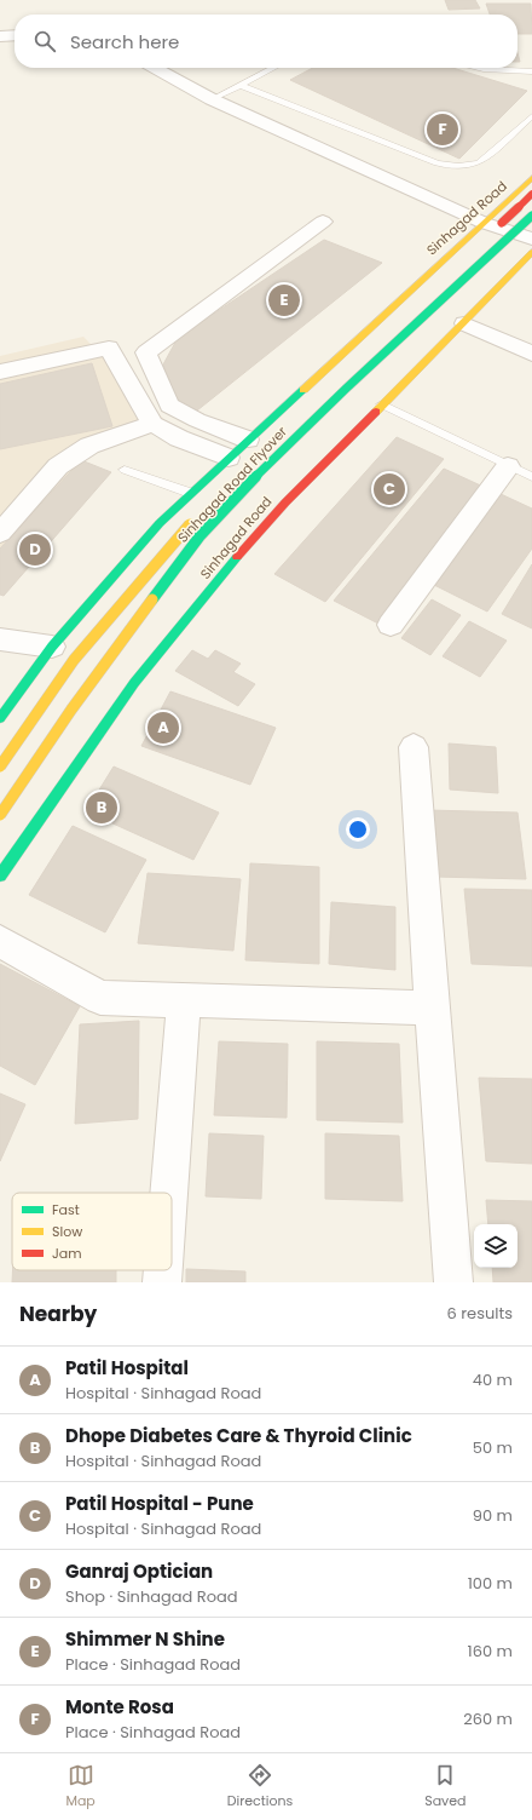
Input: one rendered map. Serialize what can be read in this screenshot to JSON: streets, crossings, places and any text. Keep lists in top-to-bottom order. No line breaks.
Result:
{"streets":{"main road":["Sinhagad Road","Sinhagad Road Flyover"]},"legend":["Fast","Slow","Jam"],"page":{"search":"Search here","pins":["F","E","C","D","A","B"],"heading":["Nearby","6 results"],"list":[{"mark":"A","name":"Patil Hospital","note":"Hospital · Sinhagad Road","value":"40 m"},{"mark":"B","name":"Dhope Diabetes Care & Thyroid Clinic","note":"Hospital · Sinhagad Road","value":"50 m"},{"mark":"C","name":"Patil Hospital - Pune","note":"Hospital · Sinhagad Road","value":"90 m"},{"mark":"D","name":"Ganraj Optician","note":"Shop · Sinhagad Road","value":"100 m"},{"mark":"E","name":"Shimmer N Shine","note":"Place · Sinhagad Road","value":"160 m"},{"mark":"F","name":"Monte Rosa","note":"Place · Sinhagad Road","value":"260 m"}],"nav":["Map","Directions","Saved"]}}
